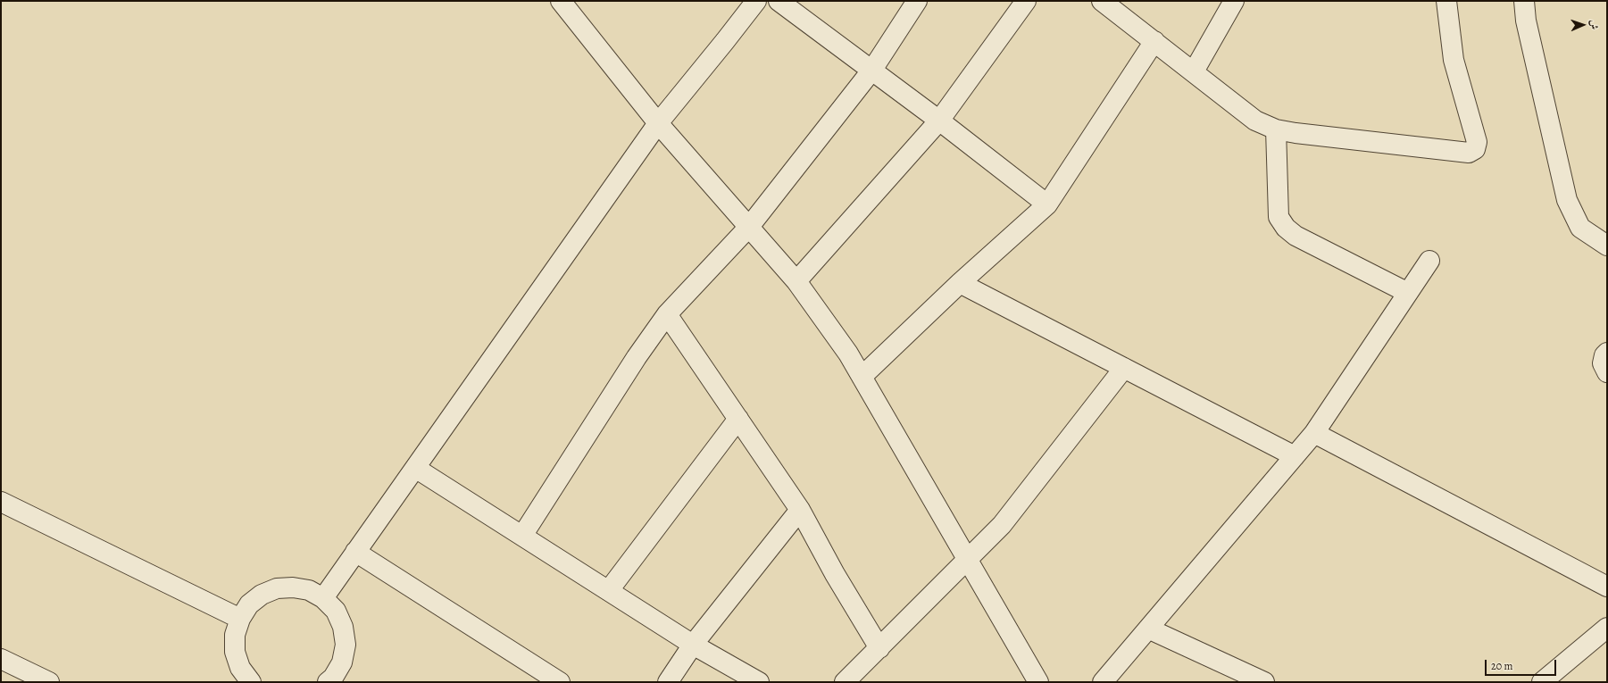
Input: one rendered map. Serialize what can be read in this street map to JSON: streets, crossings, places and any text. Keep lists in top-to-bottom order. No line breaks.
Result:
{"scale_bar":"20 m","north":"right"}
